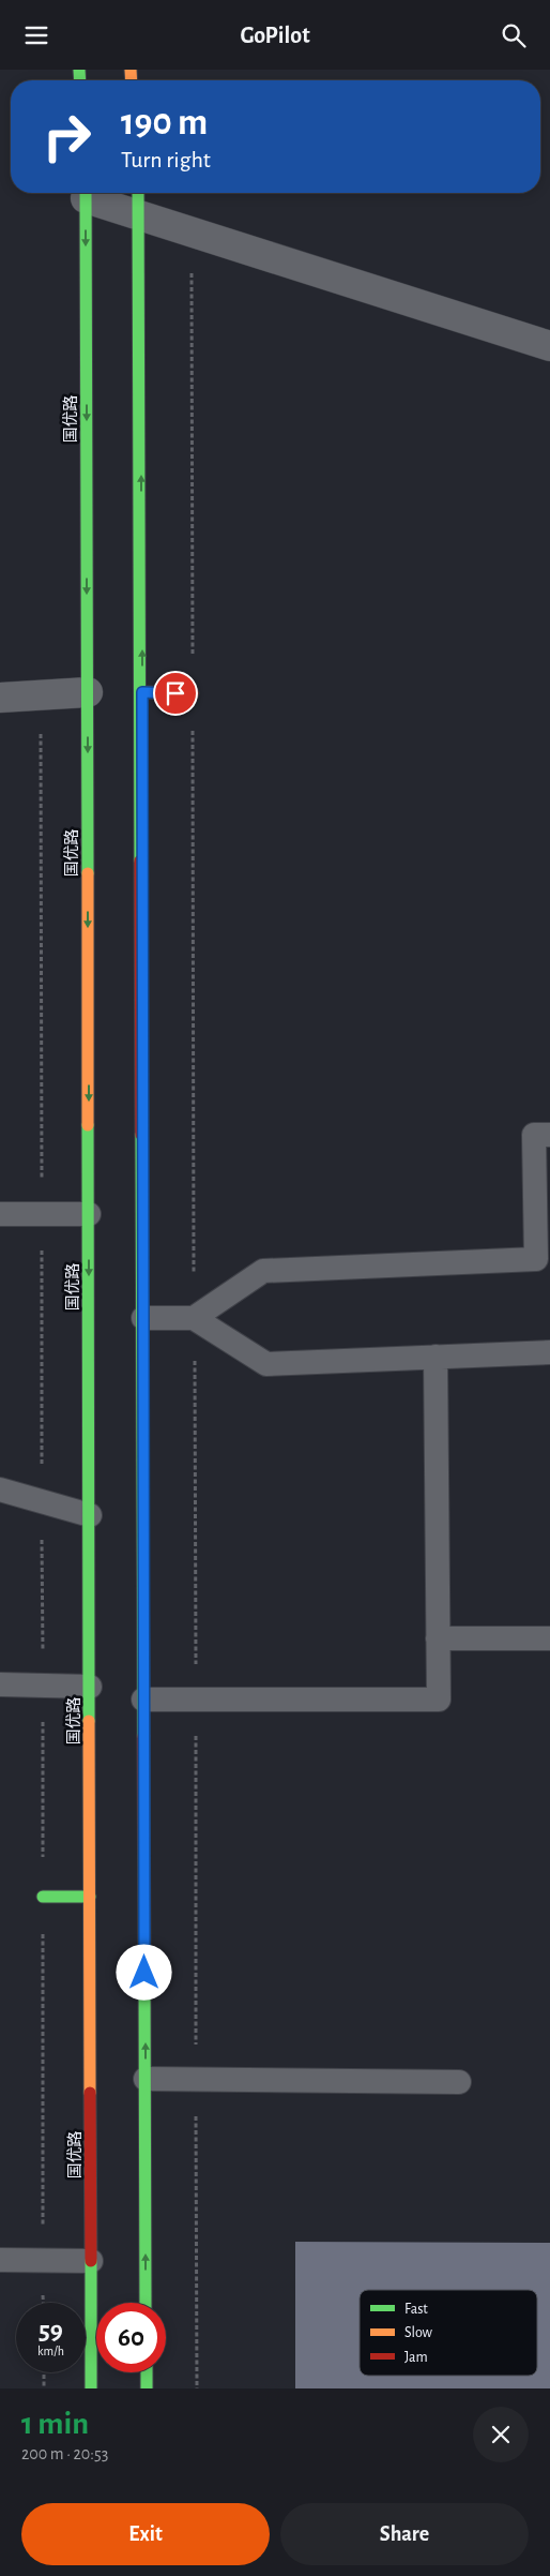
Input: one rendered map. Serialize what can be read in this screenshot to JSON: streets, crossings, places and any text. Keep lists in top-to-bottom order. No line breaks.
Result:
{"streets":{"main road":["国优路"]},"legend":["Fast","Slow","Jam"],"page":{"header":"GoPilot","turn":["190 m","Turn right"],"speed":"59 km/h","limit":"60","heading":["1 min","200 m · 20:53"],"buttons":["Exit","Share"]}}
